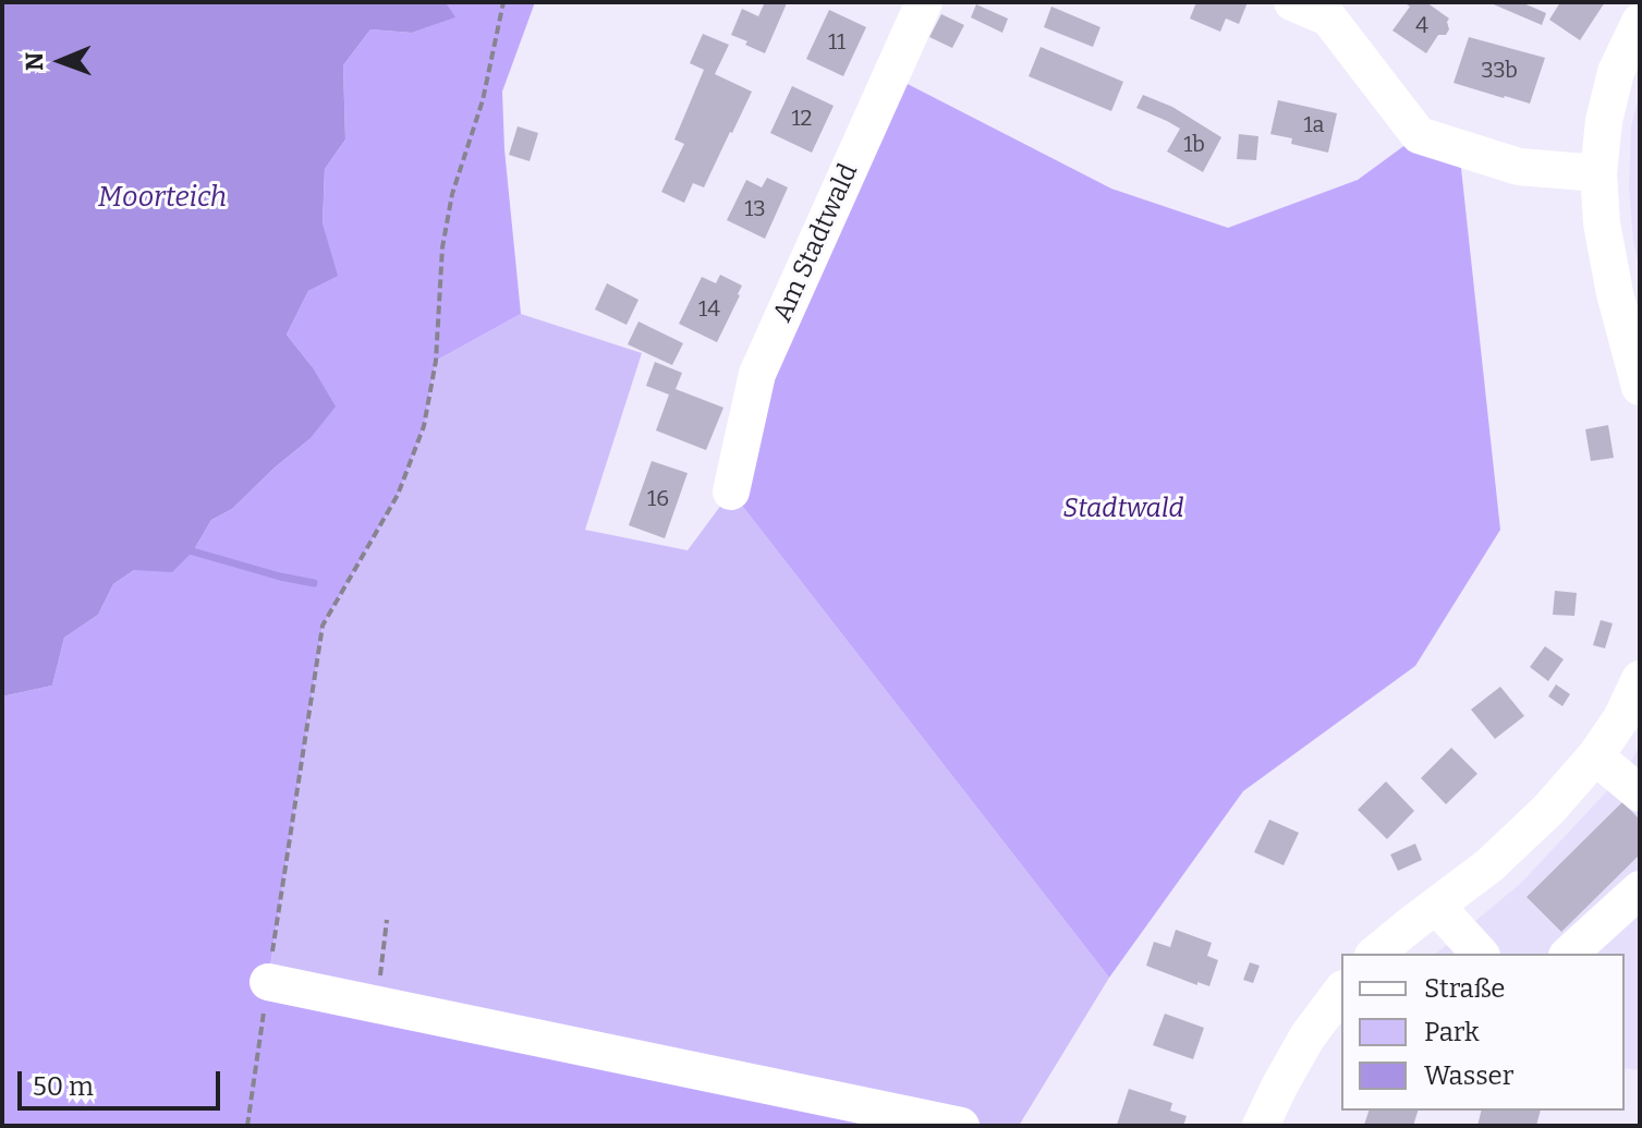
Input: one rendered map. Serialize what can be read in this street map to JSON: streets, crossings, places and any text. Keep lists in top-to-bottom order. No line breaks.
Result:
{"streets":{"street":["Am Stadtwald"]},"water":["Moorteich"],"parks":["Stadtwald"],"house_numbers":["4","11","33b","12","1a","1b","13","14","16"],"legend":["Straße","Park","Wasser"],"scale_bar":"50 m","north":"left"}
